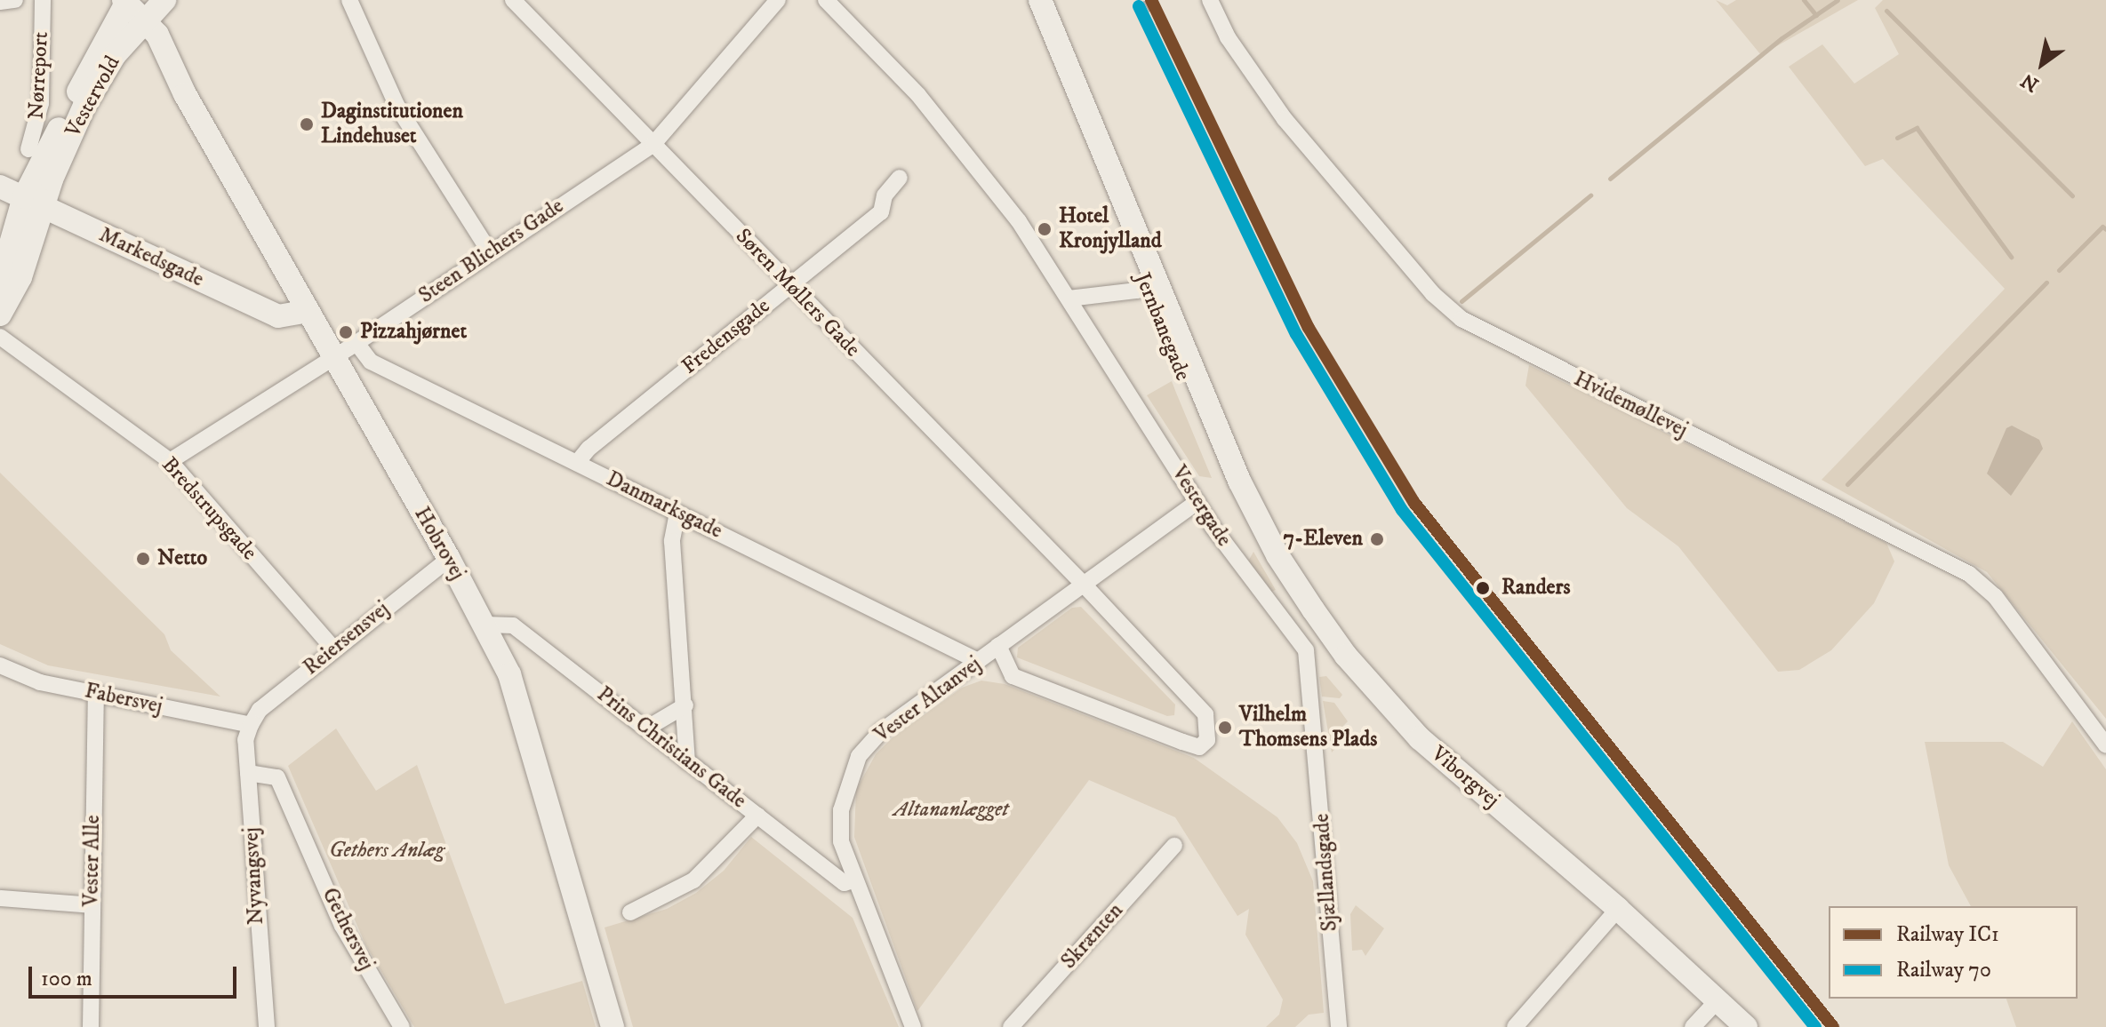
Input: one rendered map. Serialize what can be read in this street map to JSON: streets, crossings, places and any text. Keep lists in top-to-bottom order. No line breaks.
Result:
{"streets":{"main road":["Vestervold","Markedsgade","Jernbanegade","Hobrovej","Viborgvej"],"street":["Nørreport","Steen Blichers Gade","Søren Møllers Gade","Fredensgade","Hvidemøllevej","Danmarksgade","Vestergade","Bredstrupsgade","Reiersensvej","Fabersvej","Vester Altanvej","Prins Christians Gade","Vester Alle","Sjællandsgade","Nyvangsvej","Gethersvej","Skrænten"]},"crossings":[["Vestervold","Markedsgade"],["Vestervold","Hobrovej"],["Steen Blichers Gade","Søren Møllers Gade"],["Steen Blichers Gade","Danmarksgade"],["Steen Blichers Gade","Bredstrupsgade"],["Steen Blichers Gade","Hobrovej"],["Markedsgade","Hobrovej"],["Søren Møllers Gade","Fredensgade"],["Søren Møllers Gade","Vester Altanvej"],["Jernbanegade","Viborgvej"],["Fredensgade","Danmarksgade"],["Danmarksgade","Vester Altanvej"],["Vestergade","Vester Altanvej"],["Vestergade","Sjællandsgade"],["Bredstrupsgade","Reiersensvej"],["Hobrovej","Reiersensvej"],["Hobrovej","Prins Christians Gade"],["Reiersensvej","Fabersvej"],["Reiersensvej","Nyvangsvej"],["Fabersvej","Vester Alle"],["Fabersvej","Nyvangsvej"],["Vester Altanvej","Prins Christians Gade"],["Nyvangsvej","Gethersvej"]],"parks":["Altananlægget","Gethers Anlæg"],"places":["Daginstitutionen Lindehuset","Hotel Kronjylland","Pizzahjørnet","7-Eleven","Netto","Randers","Vilhelm Thomsens Plads"],"lines":["rail line IC1","rail line 70"],"legend":["Railway IC1","Railway 70"],"scale_bar":"100 m","north":"bottom left"}
